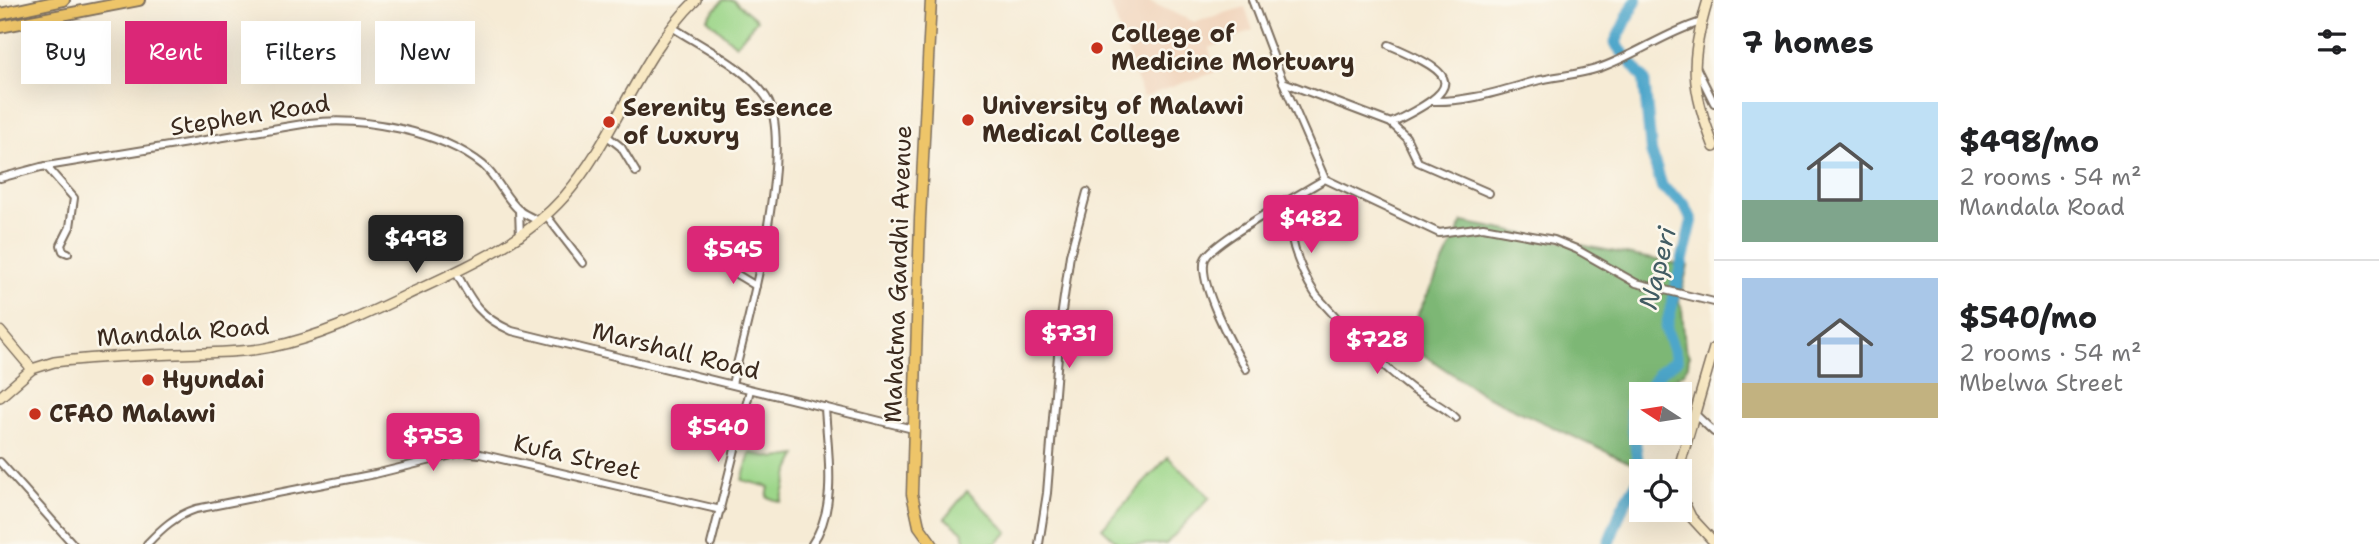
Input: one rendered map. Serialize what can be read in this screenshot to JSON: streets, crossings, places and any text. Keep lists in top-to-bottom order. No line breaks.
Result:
{"streets":{"main road":["Mahatma Gandhi Avenue"],"street":["Stephen Road","Mandala Road","Marshall Road","Kufa Street"]},"crossings":[["Stephen Road","Mandala Road"],["Mahatma Gandhi Avenue","Marshall Road"],["Mandala Road","Marshall Road"]],"water":["Naperi"],"places":["College of Medicine Mortuary","University of Malawi Medical College","Serenity Essence of Luxury","Hyundai","CFAO Malawi"],"north":"left","page":{"heading":"7 homes","chip":["Buy","Rent","Filters","New"],"list":[{"name":"$498/mo","note":"2 rooms · 54 m² · Mandala Road"},{"name":"$540/mo","note":"2 rooms · 54 m² · Mbelwa Street"}],"price":["$482","$498","$545","$731","$728","$540","$753"]}}
